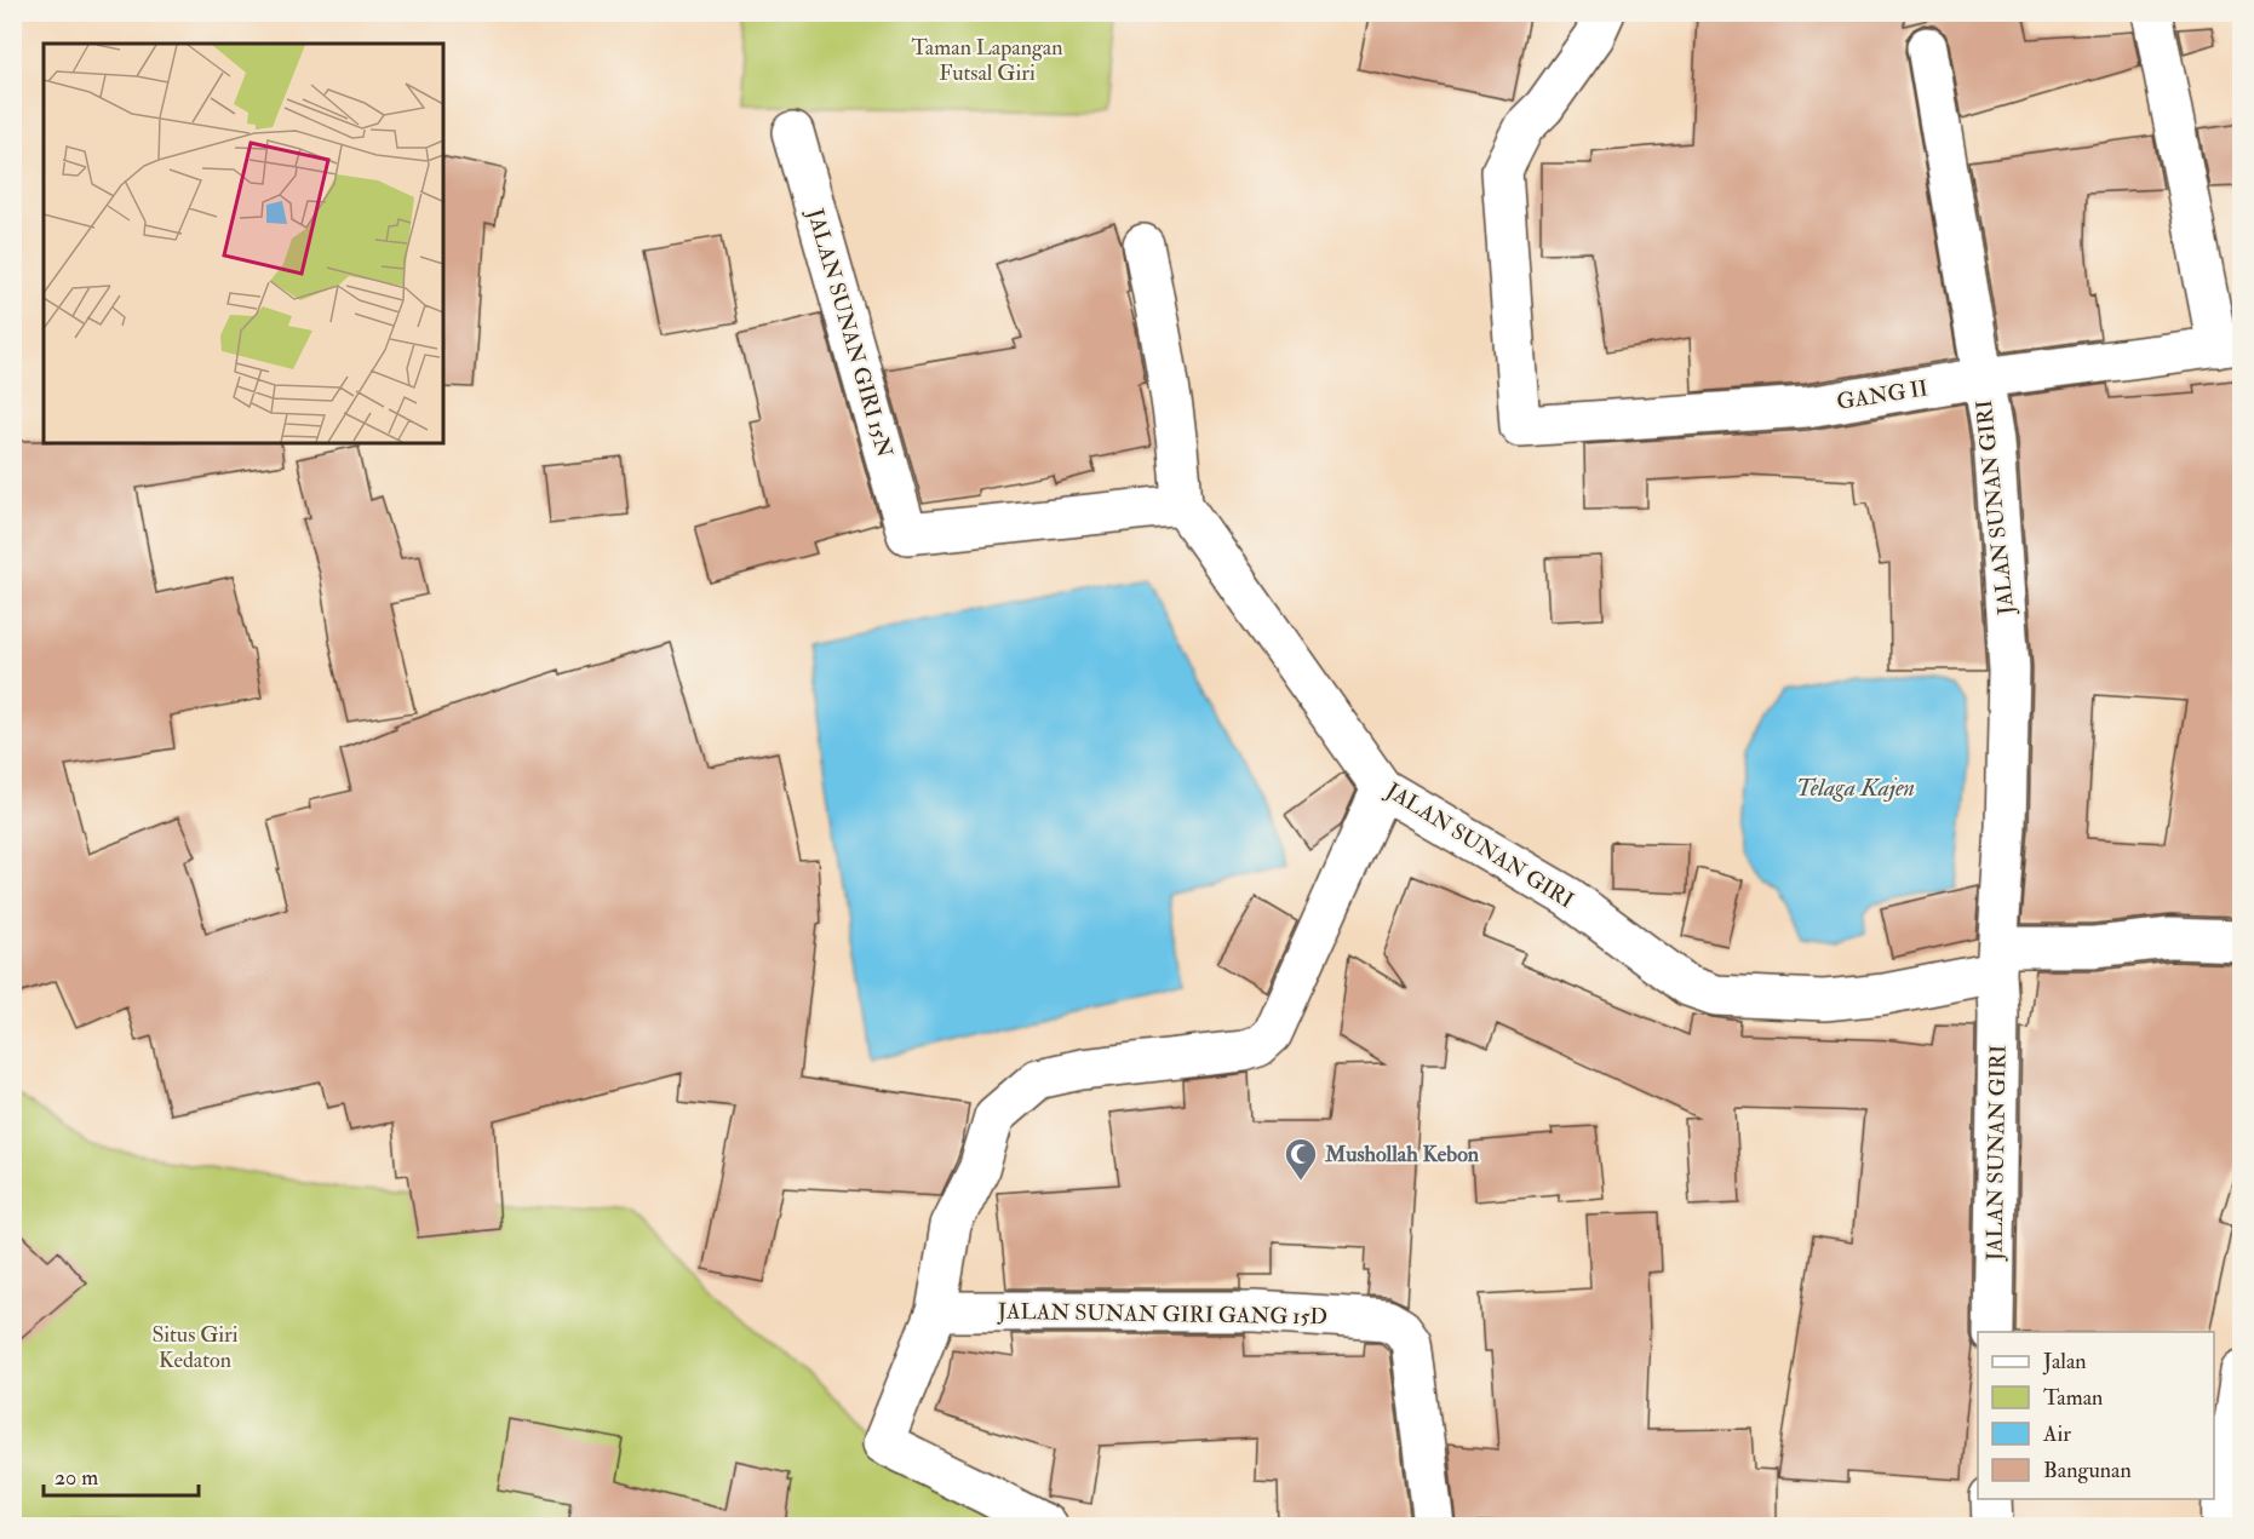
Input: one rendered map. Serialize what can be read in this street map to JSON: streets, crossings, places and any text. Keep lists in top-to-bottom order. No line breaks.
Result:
{"streets":{"street":["JALAN SUNAN GIRI 15N","GANG II","JALAN SUNAN GIRI","JALAN SUNAN GIRI GANG 15D"]},"crossings":[["JALAN SUNAN GIRI 15N","JALAN SUNAN GIRI"],["GANG II","JALAN SUNAN GIRI"]],"water":["Telaga Kajen"],"parks":["Taman Lapangan Futsal Giri","Situs Giri Kedaton"],"places":{"mosque":["Mushollah Kebon"]},"legend":["Jalan","Taman","Air","Bangunan"],"scale_bar":"20 m"}
